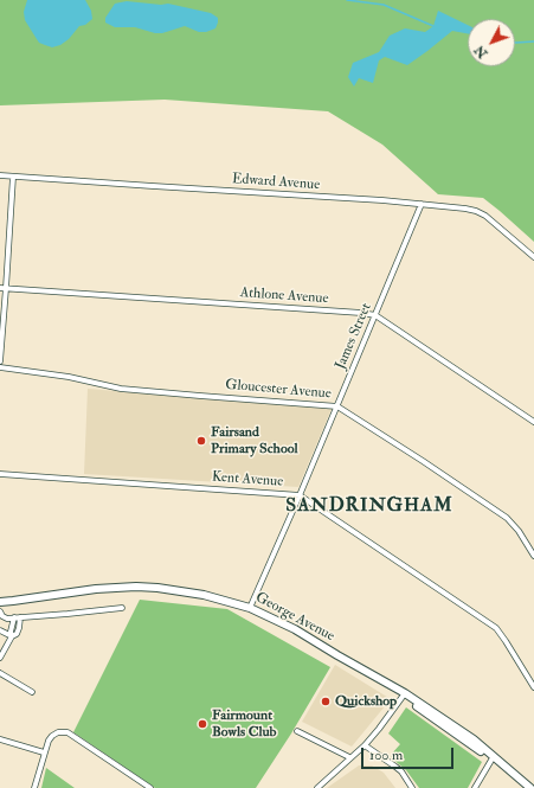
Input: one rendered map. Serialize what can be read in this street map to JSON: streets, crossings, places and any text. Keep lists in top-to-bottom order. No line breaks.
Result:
{"streets":{"main road":["George Avenue"],"street":["Edward Avenue","Athlone Avenue","James Street","Gloucester Avenue","Kent Avenue"]},"crossings":[["Edward Avenue","James Street"],["Athlone Avenue","James Street"],["James Street","Gloucester Avenue"],["James Street","Kent Avenue"],["James Street","George Avenue"]],"districts":["SANDRINGHAM"],"places":["Fairsand Primary School","Quickshop","Fairmount Bowls Club"],"scale_bar":"100 m","north":"bottom left"}
